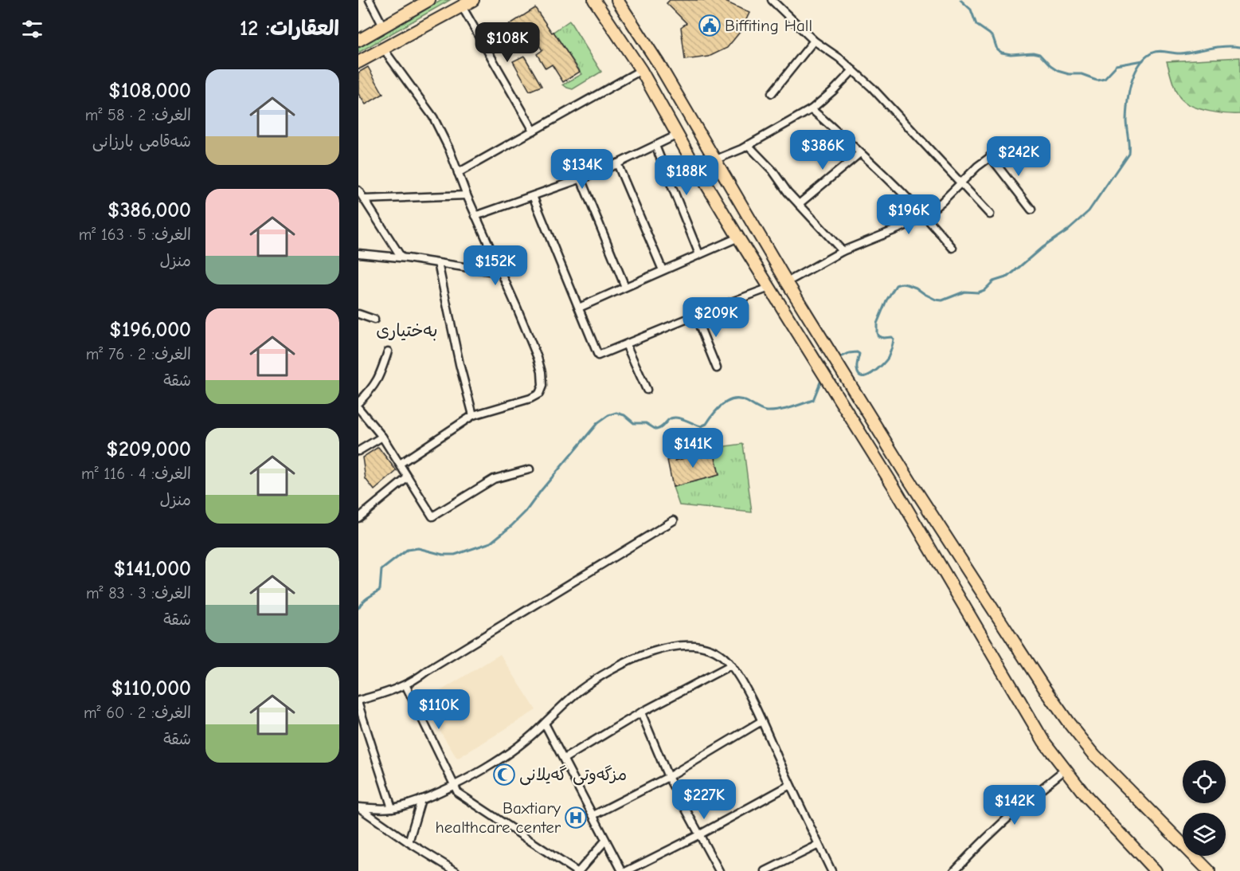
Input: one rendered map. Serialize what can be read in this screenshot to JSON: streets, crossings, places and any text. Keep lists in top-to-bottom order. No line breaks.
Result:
{"districts":["بەختیاری"],"places":{"public building":["Biffiting Hall"],"mosque":["مزگەوتی گەیلانی"],"hospital":["Baxtiary healthcare center"]},"page":{"heading":"العقارات: 12","price":["$108K","$386K","$242K","$134K","$188K","$196K","$152K","$209K","$141K","$110K","$227K","$142K"],"list":[{"name":"$108,000","note":"الغرف: 2 · 58 m² · شەقامی بارزانی"},{"name":"$386,000","note":"الغرف: 5 · 163 m² · منزل"},{"name":"$196,000","note":"الغرف: 2 · 76 m² · شقة"},{"name":"$209,000","note":"الغرف: 4 · 116 m² · منزل"},{"name":"$141,000","note":"الغرف: 3 · 83 m² · شقة"},{"name":"$110,000","note":"الغرف: 2 · 60 m² · شقة"}]}}
